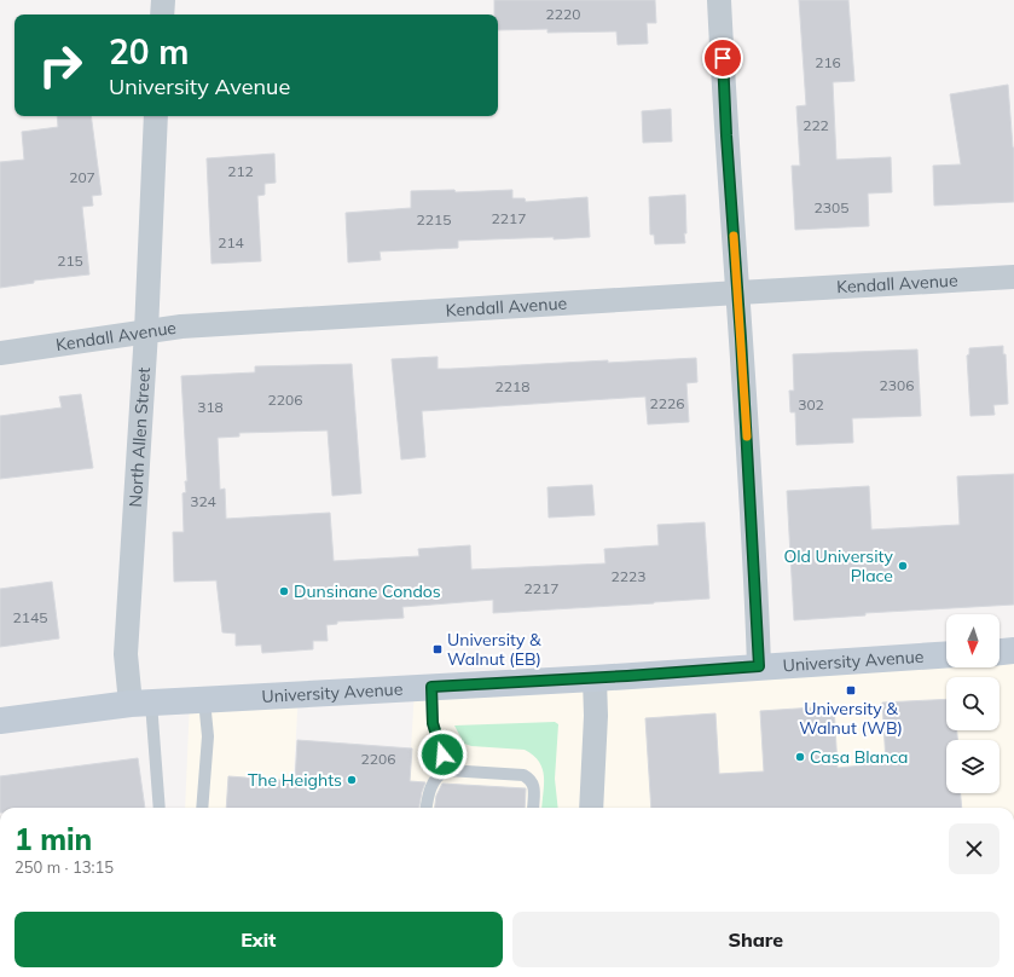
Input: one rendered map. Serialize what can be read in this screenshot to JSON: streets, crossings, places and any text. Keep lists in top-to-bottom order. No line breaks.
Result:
{"streets":{"street":["Kendall Avenue","North Allen Street","University Avenue"]},"crossings":[["Kendall Avenue","North Allen Street"],["North Allen Street","University Avenue"]],"places":{"other":["Old University Place","Dunsinane Condos","Casa Blanca","The Heights"],"transit":["University & Walnut (EB)","University & Walnut (WB)"]},"house_numbers":["2220","216","222","212","207","2305","2217","2215","214","215","2306","2218","2206","2226","302","318","324","2223","2217","2145","2206"],"north":"bottom","page":{"turn":["20 m","University Avenue"],"heading":["1 min","250 m · 13:15"],"buttons":["Exit","Share"]}}
